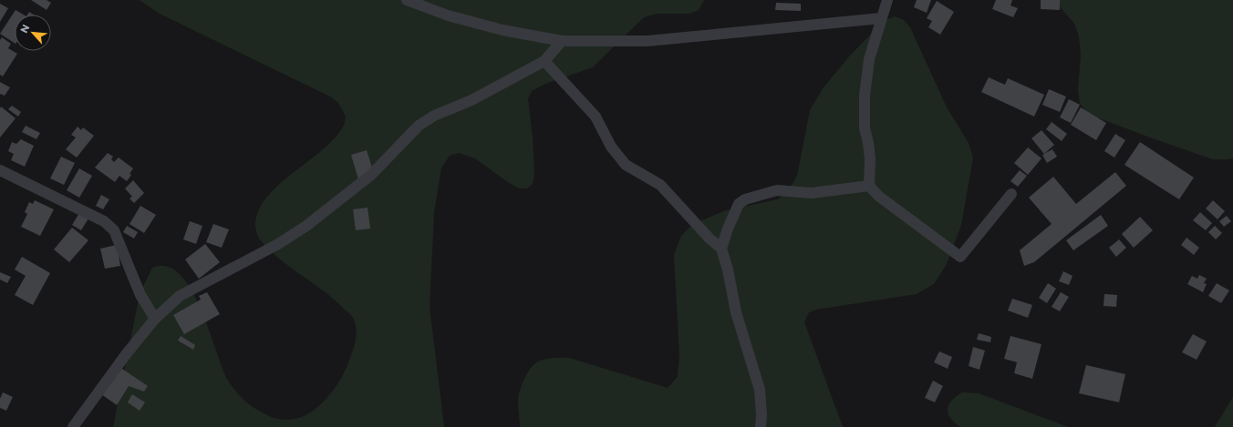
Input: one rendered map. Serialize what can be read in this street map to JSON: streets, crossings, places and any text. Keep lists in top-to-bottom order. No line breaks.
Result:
{"north":"top left"}
